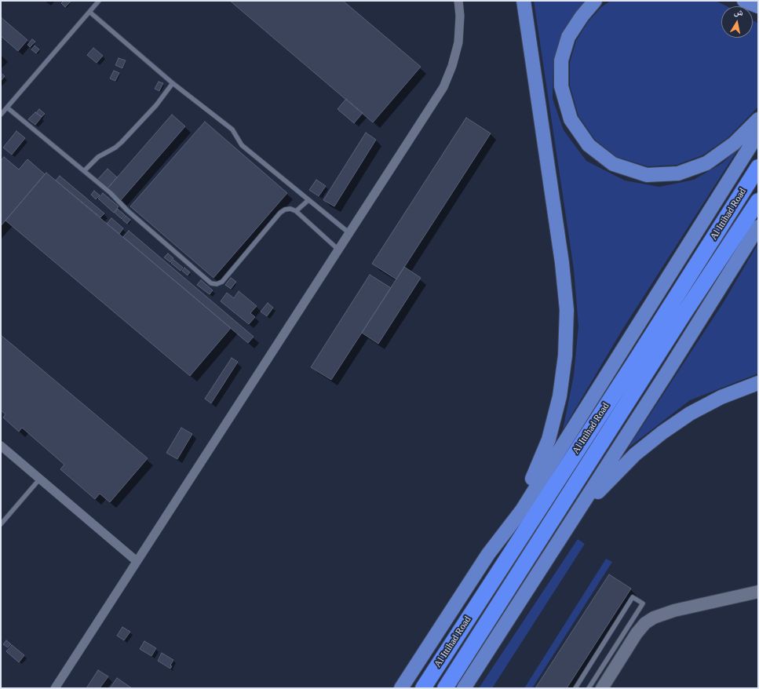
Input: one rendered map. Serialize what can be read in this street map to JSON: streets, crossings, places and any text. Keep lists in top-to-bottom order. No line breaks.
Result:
{"streets":{"highway":["Al Ittihad Road"]},"north":"top"}
